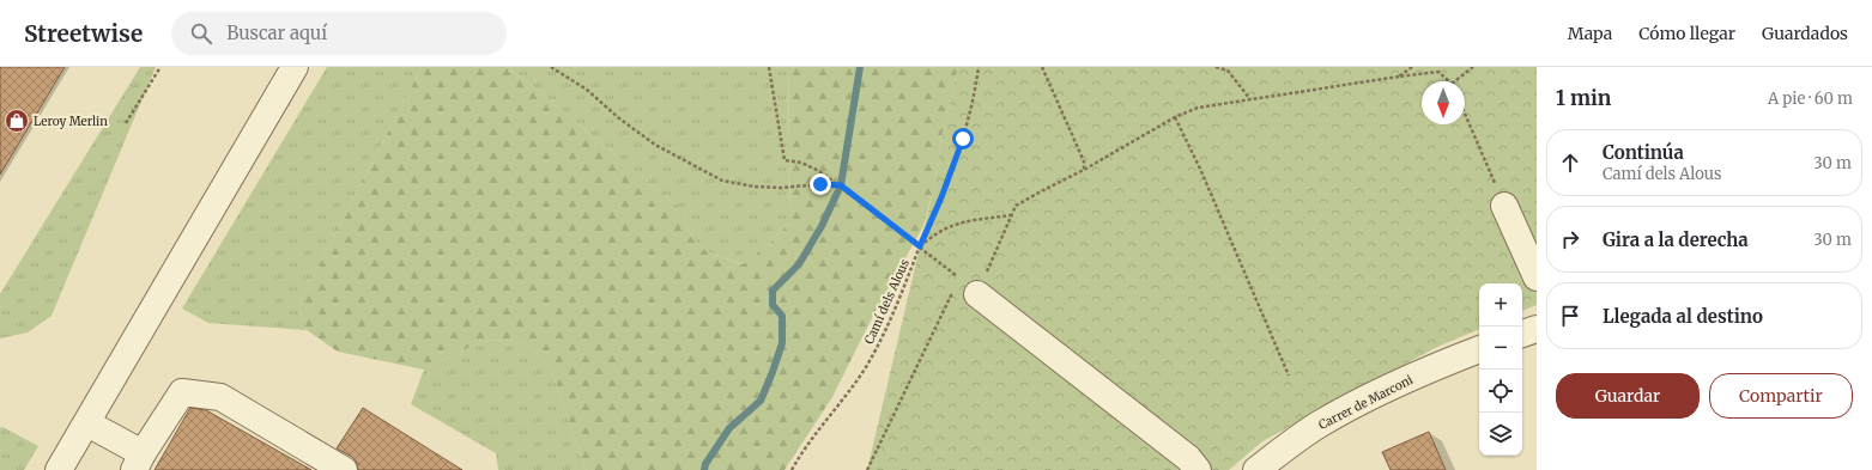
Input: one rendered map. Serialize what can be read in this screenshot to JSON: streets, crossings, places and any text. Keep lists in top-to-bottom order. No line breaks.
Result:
{"streets":{"street":["Carrer de Marconi"],"path":["Camí dels Alous"]},"places":{"shop":["Leroy Merlin"]},"north":"bottom","page":{"header":"Streetwise","search":"Buscar aquí","nav":["Mapa","Cómo llegar","Guardados"],"heading":["1 min","A pie · 60 m"],"list":[["Continúa","Camí dels Alous","30 m"],["Gira a la derecha","30 m"],"Llegada al destino"],"map_buttons":["+","−"],"buttons":["Guardar","Compartir"]}}
